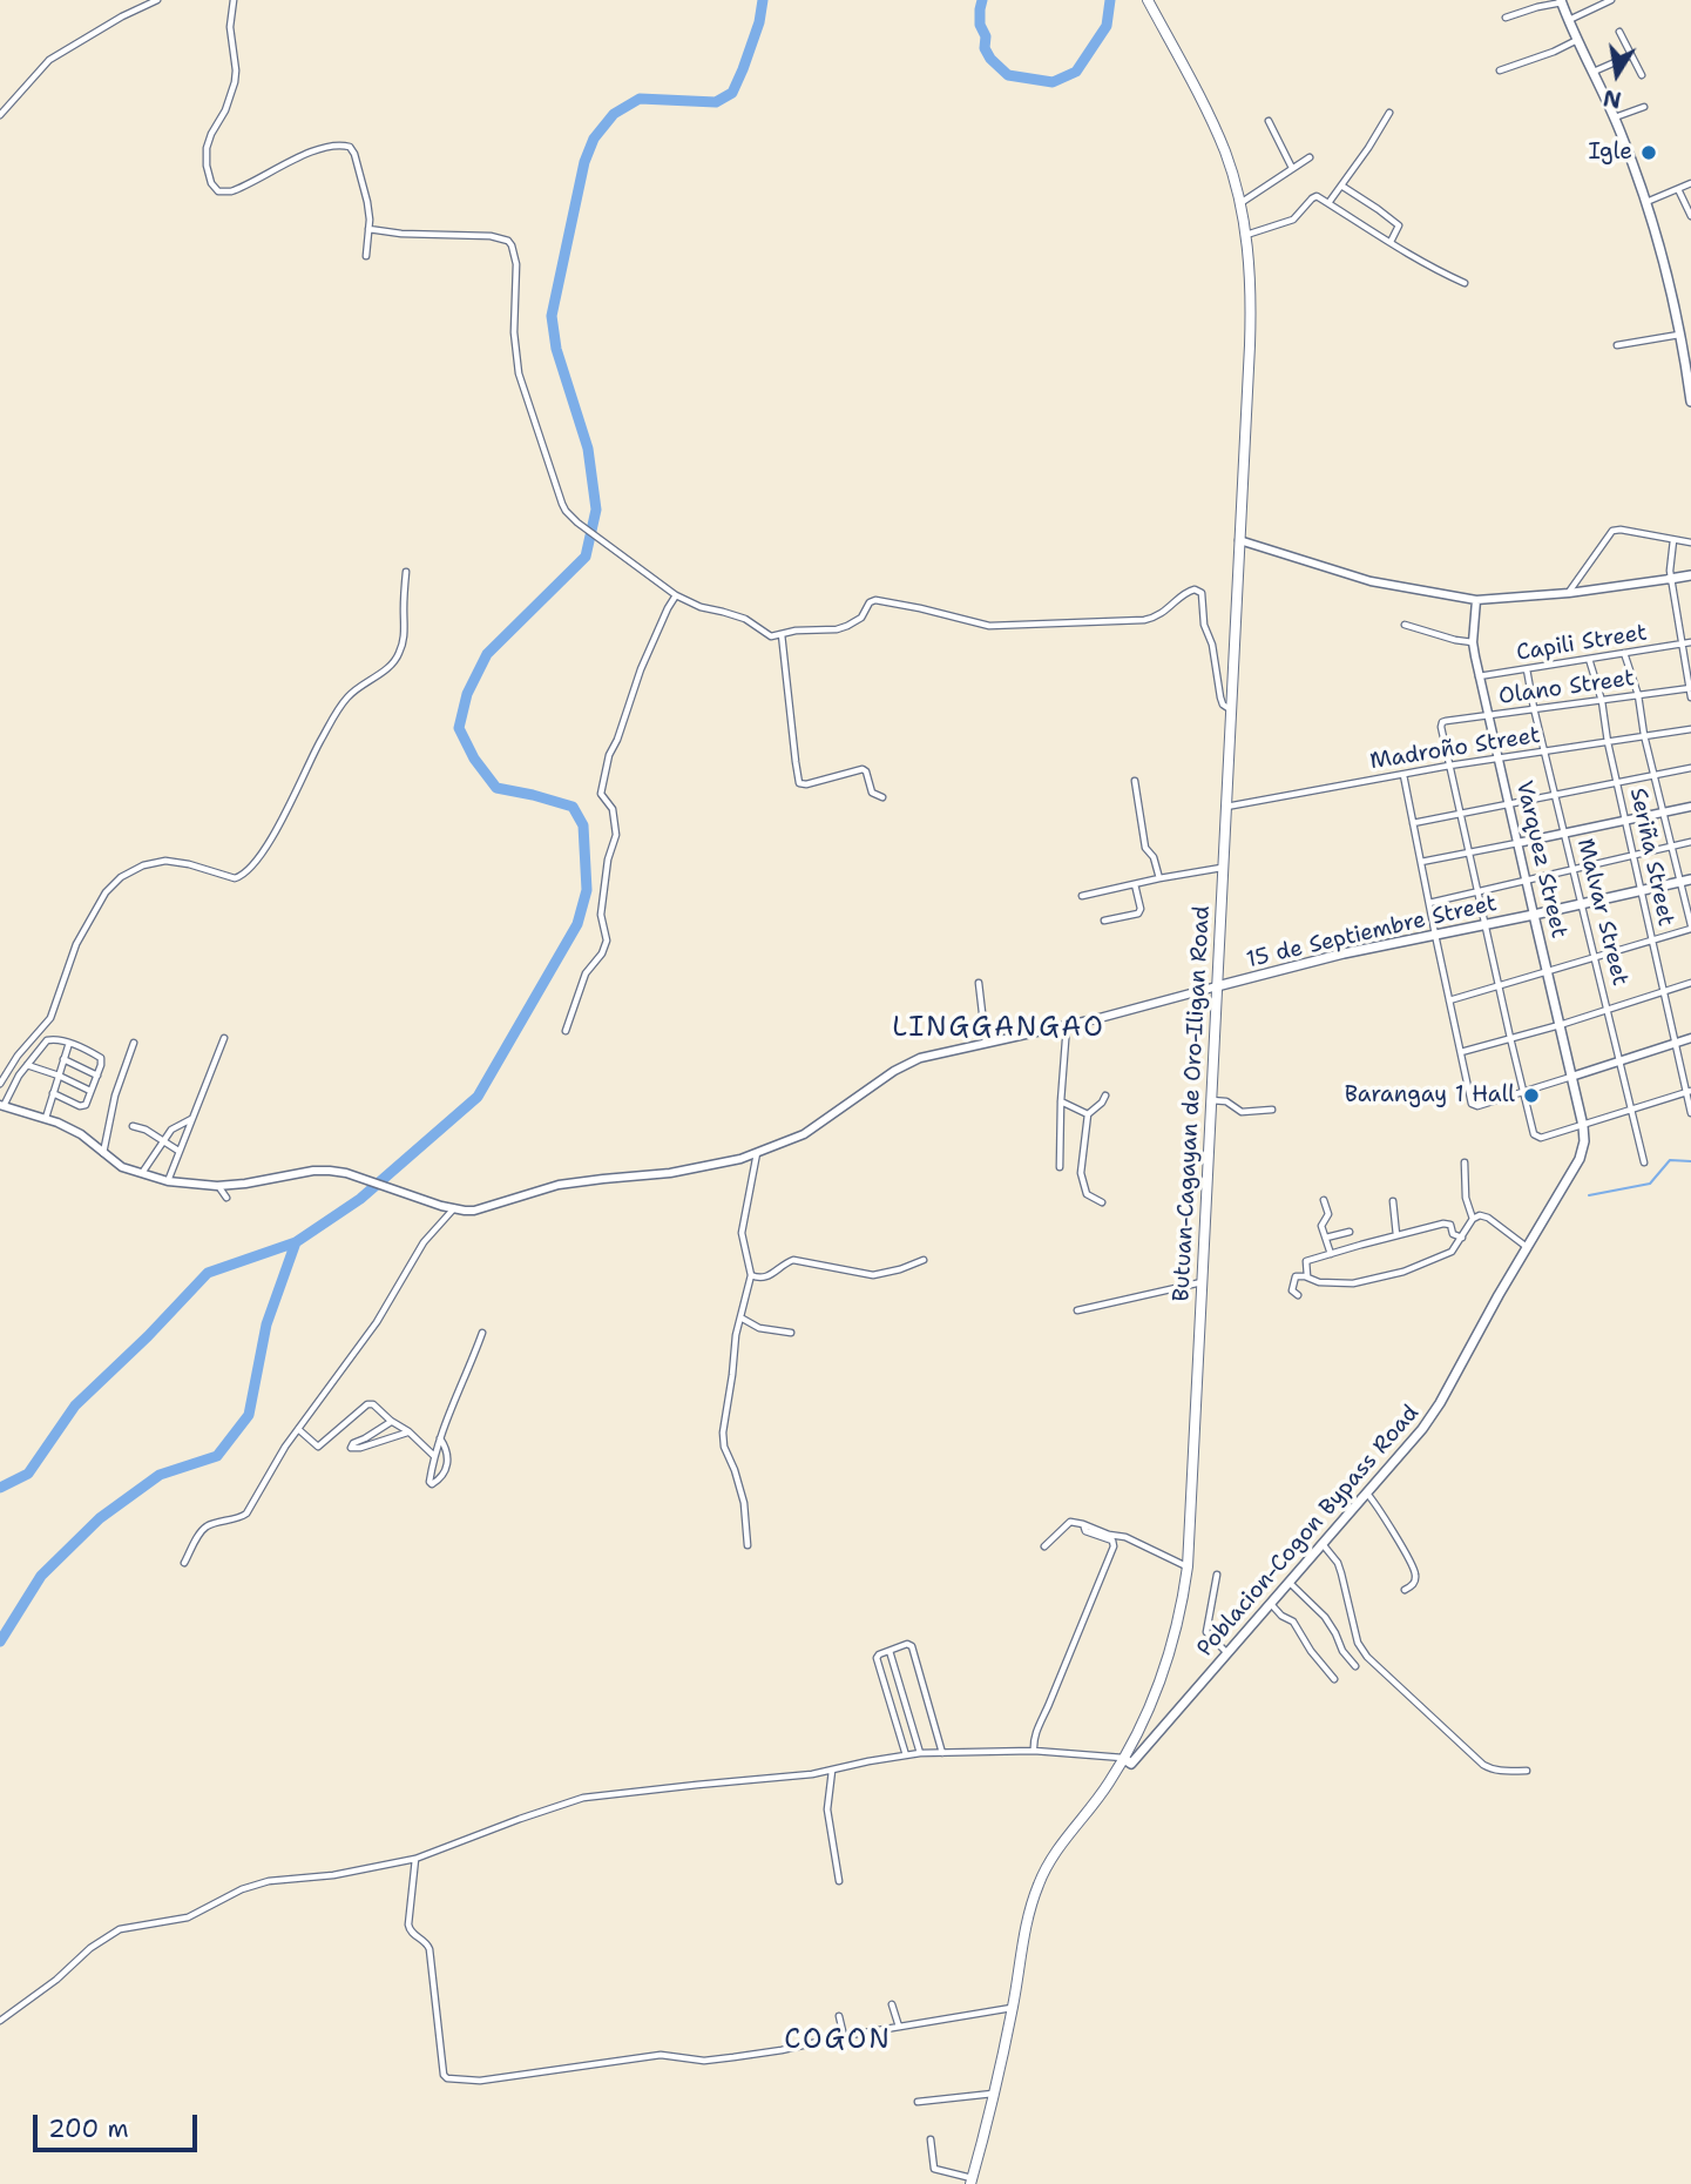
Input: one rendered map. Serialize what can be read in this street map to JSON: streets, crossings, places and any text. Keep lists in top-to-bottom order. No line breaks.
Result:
{"streets":{"highway":["Butuan-Cagayan de Oro-Iligan Road"],"main road":["Varquez Street","15 de Septiembre Street","Poblacion-Cogon Bypass Road"],"street":["Capili Street","Olano Street","Madroño Street","Seriña Street","Malvar Street"]},"crossings":[["Capili Street","Seriña Street"],["Capili Street","Varquez Street"],["Capili Street","Malvar Street"],["Olano Street","Madroño Street"],["Olano Street","Seriña Street"],["Olano Street","Varquez Street"],["Olano Street","Malvar Street"],["Madroño Street","Seriña Street"],["Madroño Street","Varquez Street"],["Madroño Street","Malvar Street"],["Madroño Street","Butuan-Cagayan de Oro-Iligan Road"],["Seriña Street","15 de Septiembre Street"],["Varquez Street","15 de Septiembre Street"],["Varquez Street","Poblacion-Cogon Bypass Road"],["Malvar Street","15 de Septiembre Street"],["15 de Septiembre Street","Butuan-Cagayan de Oro-Iligan Road"],["Butuan-Cagayan de Oro-Iligan Road","Poblacion-Cogon Bypass Road"]],"districts":["LINGGANGAO","COGON"],"places":["Igle","Barangay 1 Hall"],"scale_bar":"200 m","north":"bottom"}
